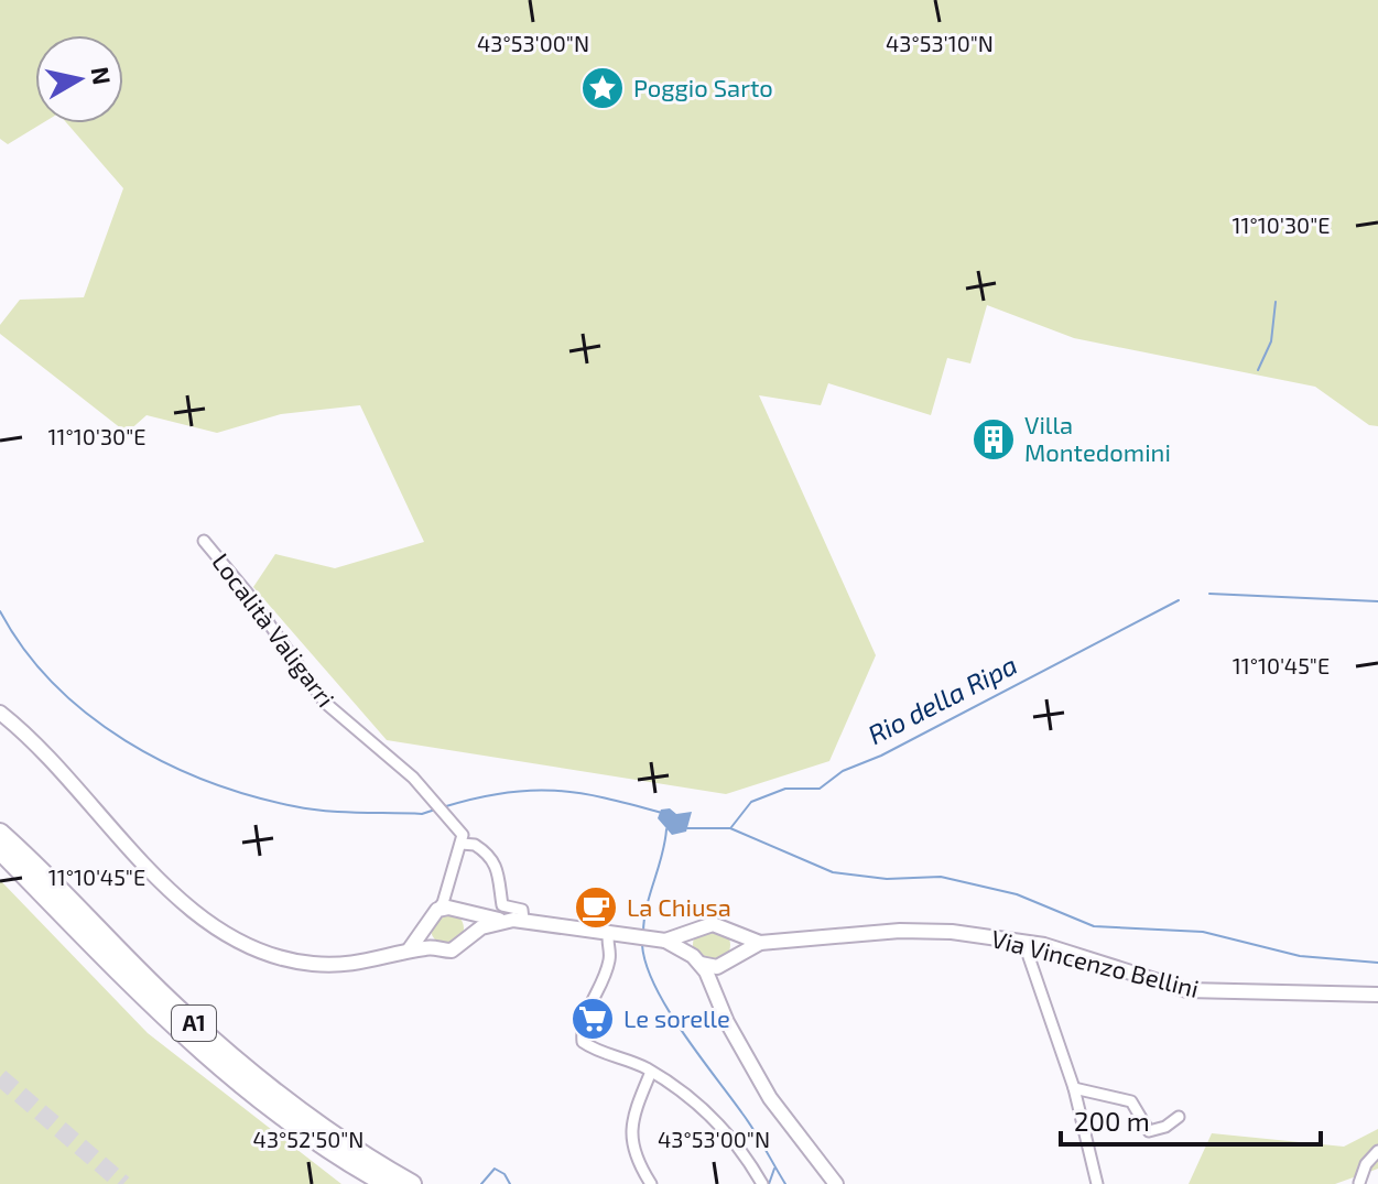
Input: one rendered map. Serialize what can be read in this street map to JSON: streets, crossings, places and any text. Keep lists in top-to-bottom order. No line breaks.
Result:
{"streets":{"highway":["A1"],"main road":["Via Vincenzo Bellini"],"street":["Località Valigarri"]},"water":["Rio della Ripa"],"places":{"place":["Poggio Sarto"],"building":["Villa Montedomini"],"cafe":["La Chiusa"],"supermarket":["Le sorelle"]},"scale_bar":"200 m","north":"right","coordinates":["43°53'00\"N","43°53'10\"N","11°10'30\"E","11°10'45\"E","43°52'50\"N"]}
